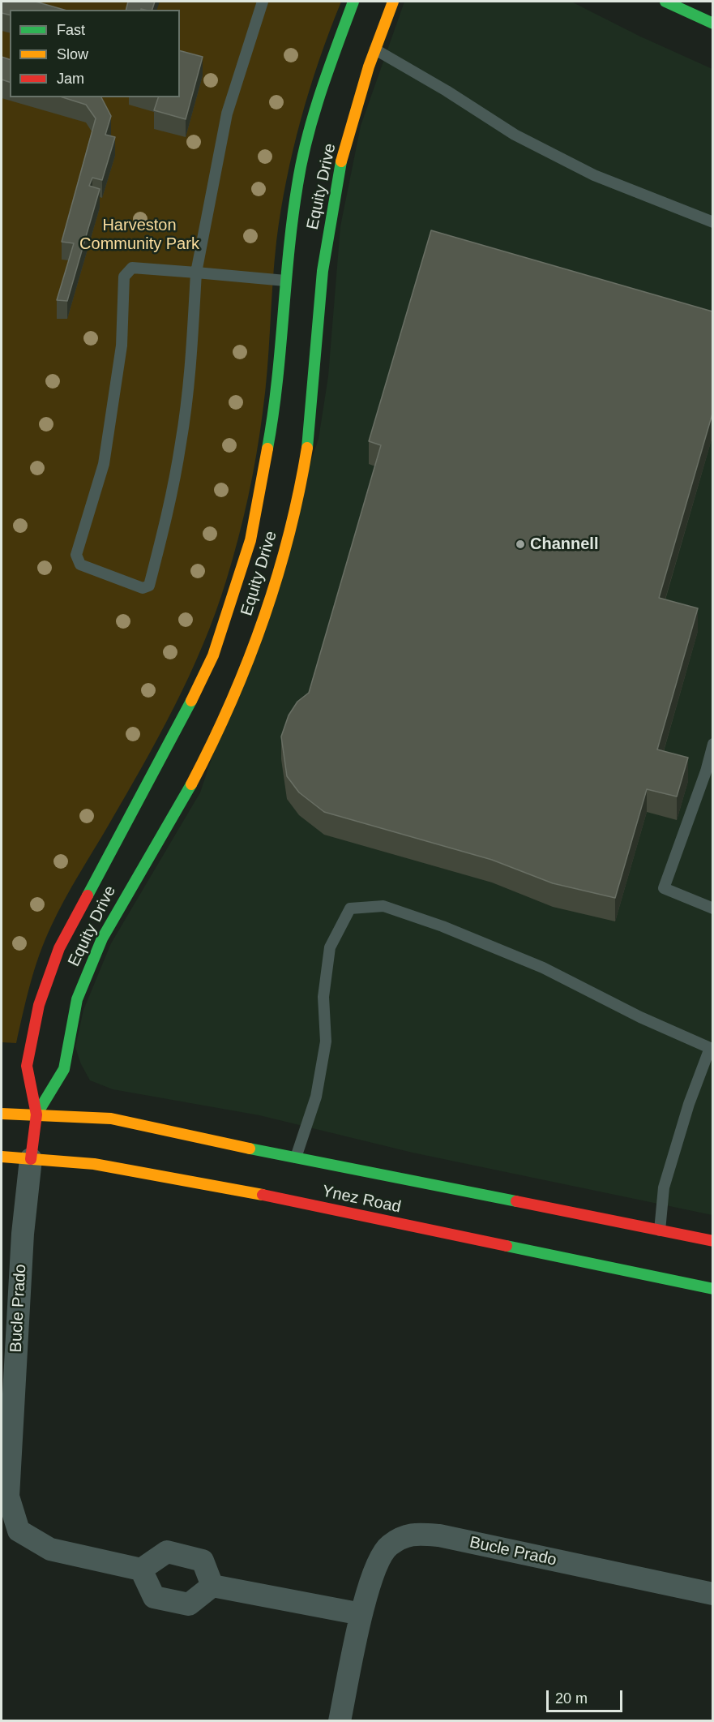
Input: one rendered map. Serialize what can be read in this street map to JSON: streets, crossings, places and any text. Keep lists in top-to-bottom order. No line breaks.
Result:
{"streets":{"street":["Equity Drive","Ynez Road","Bucle Prado"]},"crossings":[["Equity Drive","Ynez Road"],["Equity Drive","Bucle Prado"],["Ynez Road","Bucle Prado"]],"parks":["Harveston Community Park"],"places":["Channell"],"legend":["Fast","Slow","Jam"],"scale_bar":"20 m"}
